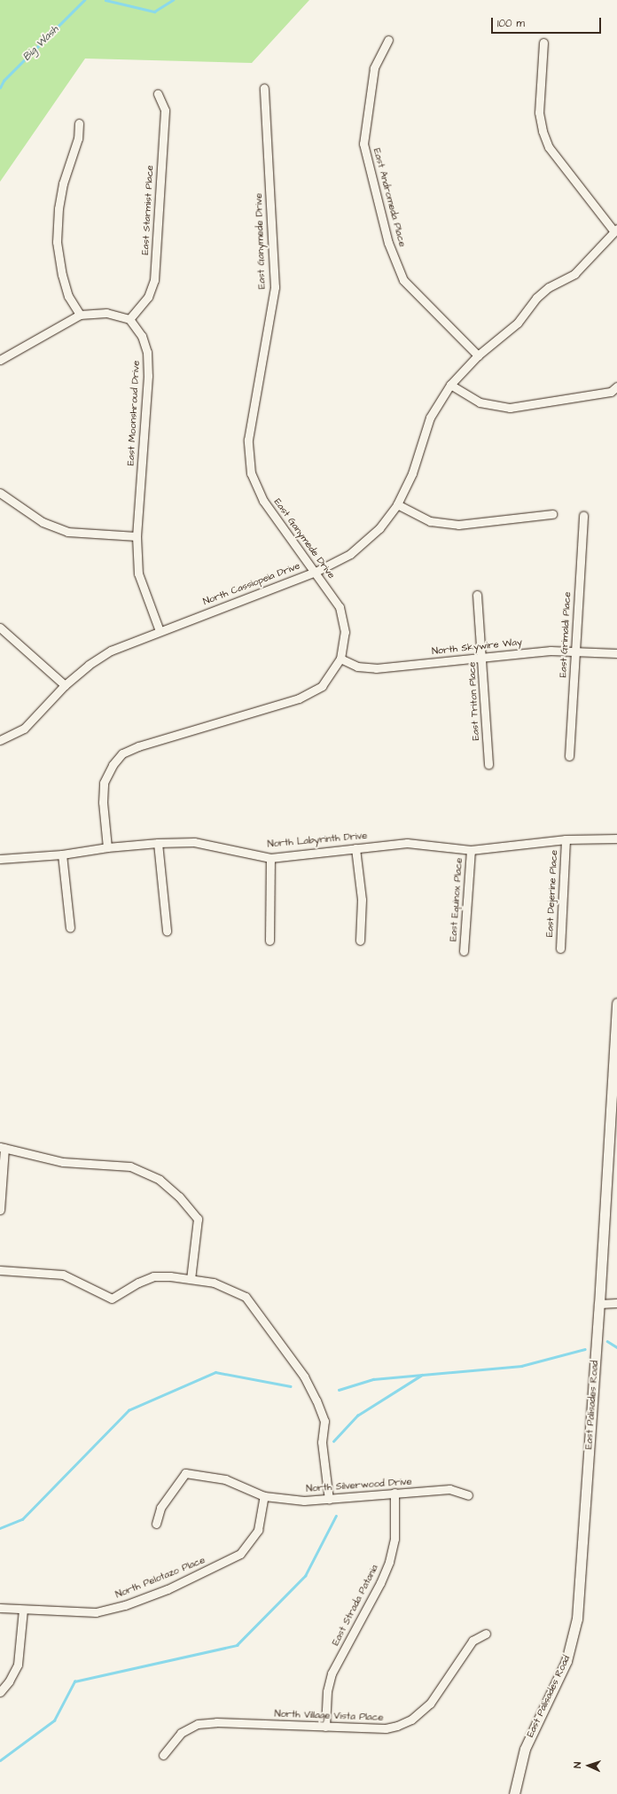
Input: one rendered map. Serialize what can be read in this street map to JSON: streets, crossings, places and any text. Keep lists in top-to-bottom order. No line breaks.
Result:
{"streets":{"street":["East Andromeda Place","East Starmist Place","East Ganymede Drive","East Moonshroud Drive","North Cassiopeia Drive","East Grimaldi Place","North Skywire Way","East Triton Place","North Labyrinth Drive","East Dejerine Place","East Equinox Place","East Palisades Road","North Silverwood Drive","North Pelotazo Place","East Strada Patania","North Village Vista Place"]},"crossings":[["East Andromeda Place","North Cassiopeia Drive"],["East Starmist Place","East Moonshroud Drive"],["East Ganymede Drive","North Cassiopeia Drive"],["East Ganymede Drive","North Skywire Way"],["East Ganymede Drive","North Labyrinth Drive"],["East Moonshroud Drive","North Cassiopeia Drive"],["East Grimaldi Place","North Skywire Way"],["North Skywire Way","East Triton Place"],["North Labyrinth Drive","East Dejerine Place"],["North Labyrinth Drive","East Equinox Place"],["North Silverwood Drive","North Pelotazo Place"],["North Silverwood Drive","East Strada Patania"],["East Strada Patania","North Village Vista Place"]],"water":["Big Wash"],"scale_bar":"100 m","north":"left"}
